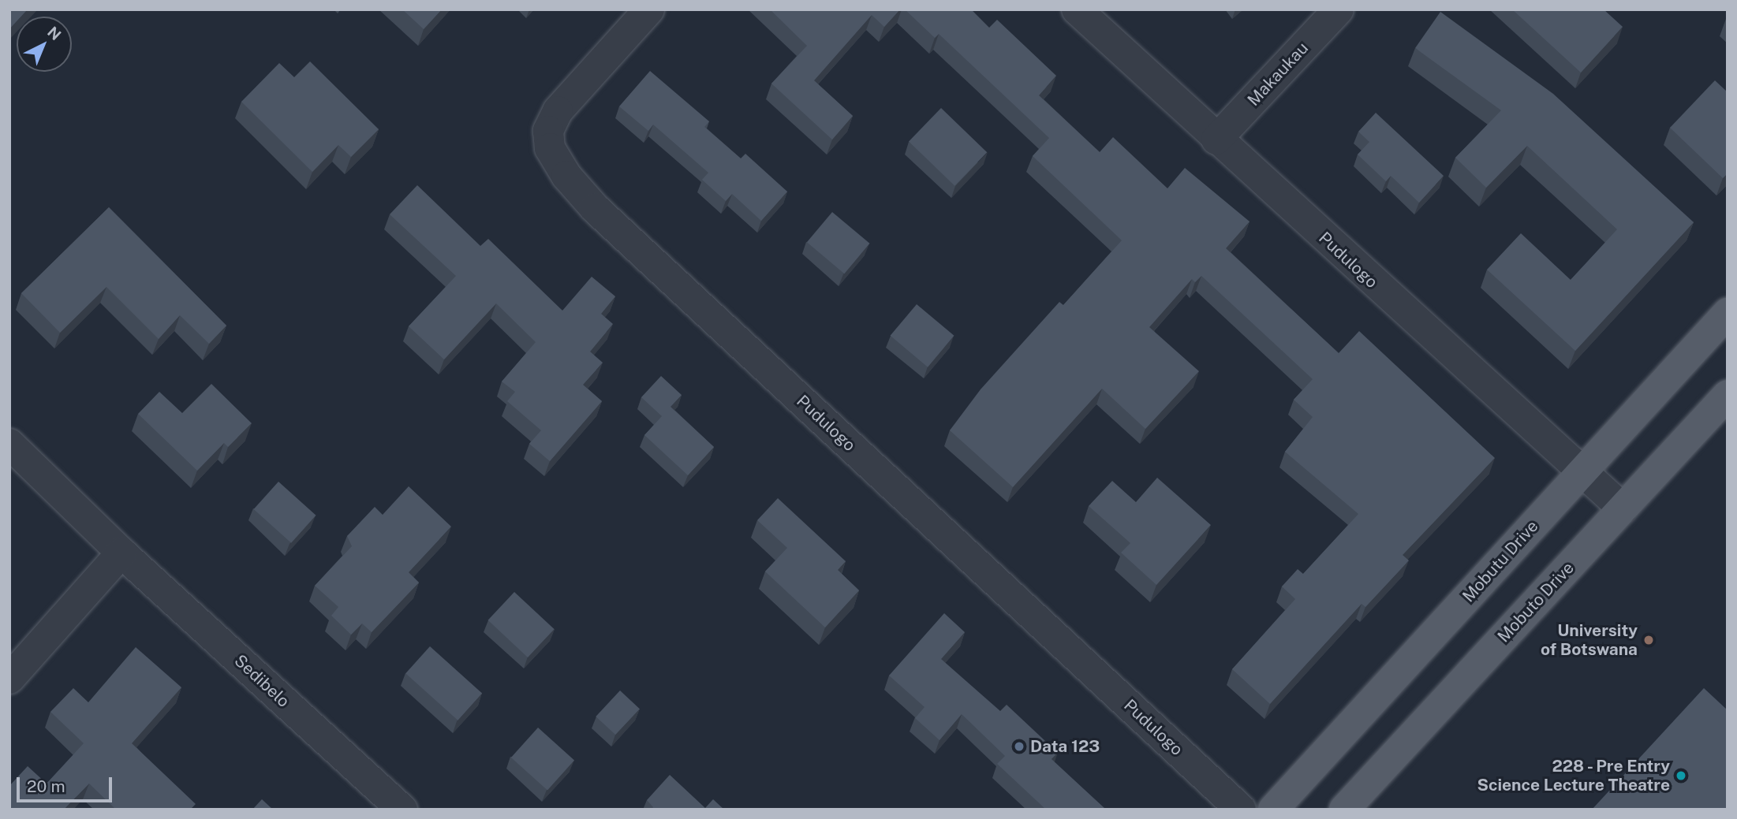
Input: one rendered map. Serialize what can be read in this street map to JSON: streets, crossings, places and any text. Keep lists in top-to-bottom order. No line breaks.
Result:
{"streets":{"main road":["Mobutu Drive","Mobuto Drive"],"street":["Makaukau","Pudulogo","Sedibelo"]},"crossings":[["Makaukau","Pudulogo"],["Pudulogo","Mobutu Drive"],["Pudulogo","Mobuto Drive"]],"places":["University of Botswana","Data 123","228 - Pre Entry Science Lecture Theatre"],"scale_bar":"20 m","north":"top right"}
